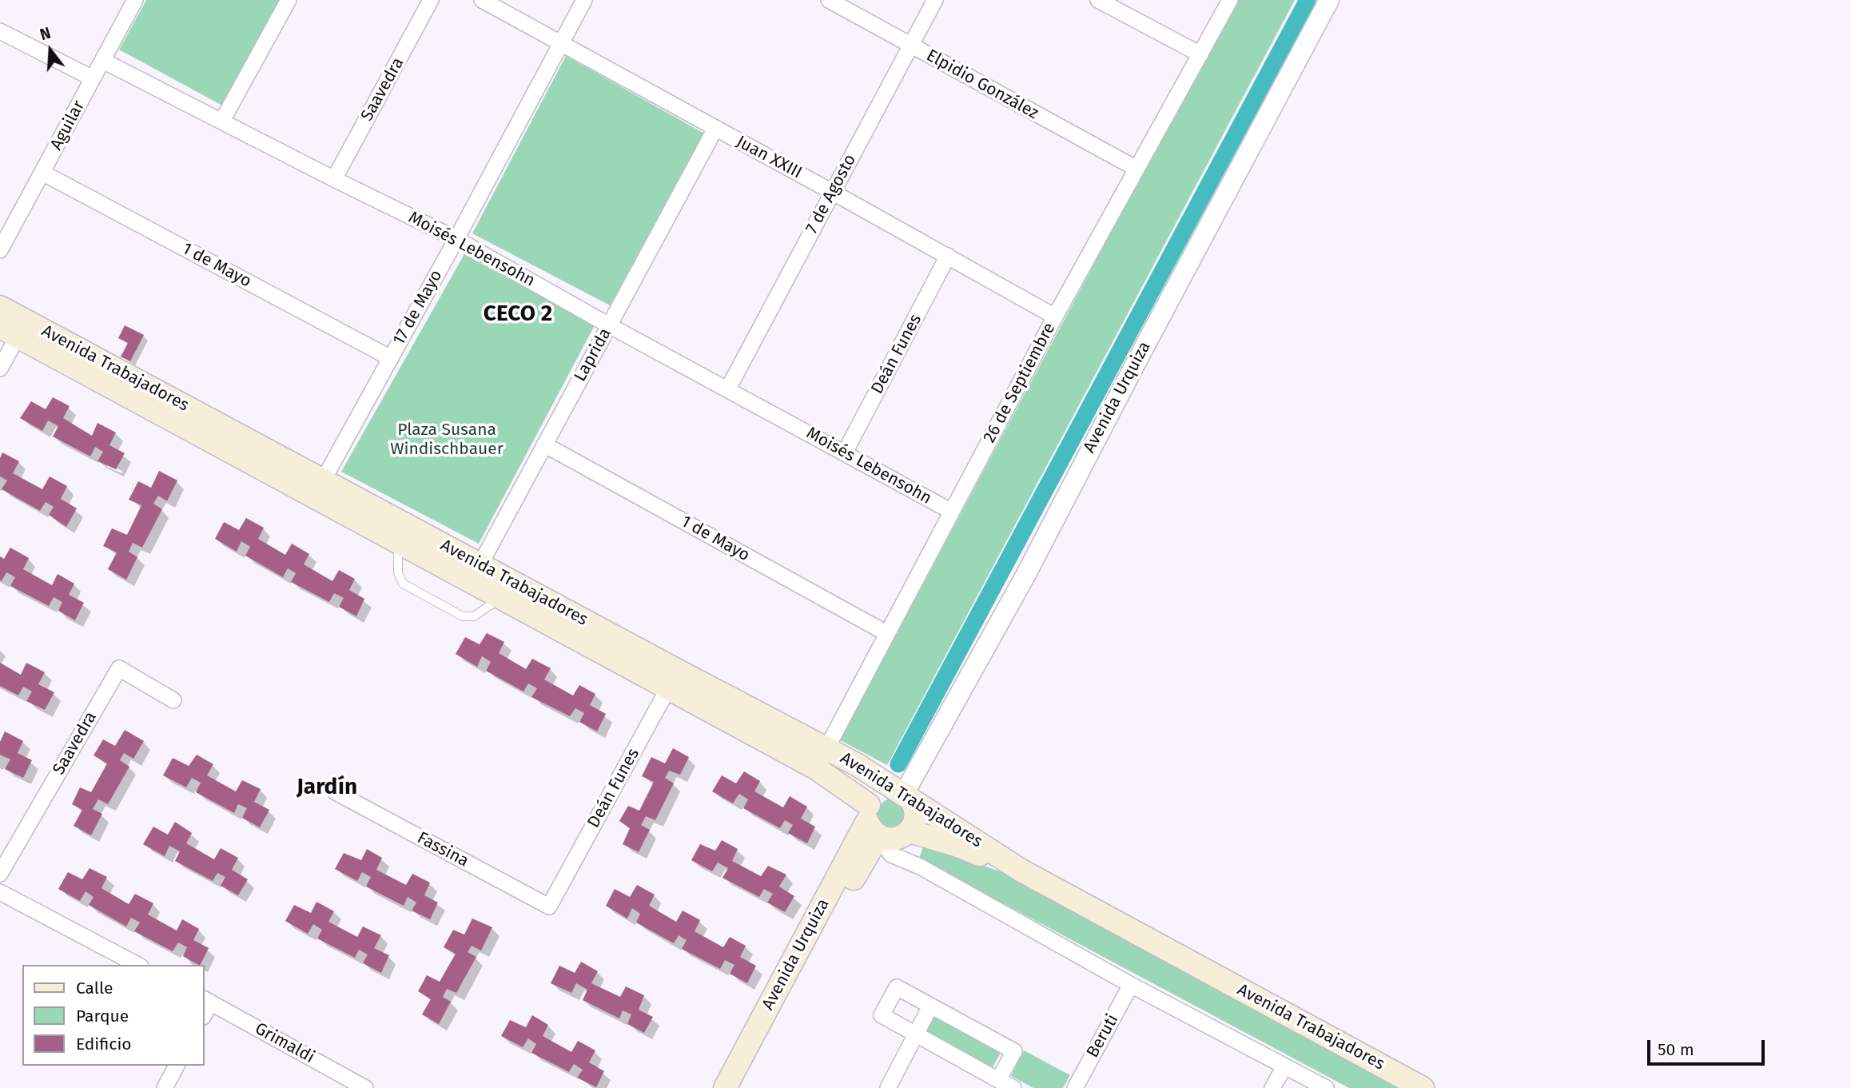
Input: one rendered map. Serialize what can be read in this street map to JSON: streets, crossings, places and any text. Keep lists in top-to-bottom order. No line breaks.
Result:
{"streets":{"main road":["Avenida Trabajadores","Avenida Urquiza"],"street":["Elpidio González","Saavedra","Aguilar","Juan XXIII","7 de Agosto","Moisés Lebensohn","1 de Mayo","17 de Mayo","Deán Funes","Laprida","26 de Septiembre","Fassina","Beruti","Grimaldi"]},"crossings":[["Elpidio González","7 de Agosto"],["Elpidio González","26 de Septiembre"],["Saavedra","Moisés Lebensohn"],["Aguilar","Moisés Lebensohn"],["Aguilar","1 de Mayo"],["Juan XXIII","7 de Agosto"],["Juan XXIII","17 de Mayo"],["Juan XXIII","Deán Funes"],["Juan XXIII","Laprida"],["Juan XXIII","26 de Septiembre"],["7 de Agosto","Moisés Lebensohn"],["Moisés Lebensohn","17 de Mayo"],["Moisés Lebensohn","Deán Funes"],["Moisés Lebensohn","Laprida"],["Moisés Lebensohn","26 de Septiembre"],["1 de Mayo","17 de Mayo"],["1 de Mayo","Laprida"],["1 de Mayo","26 de Septiembre"],["17 de Mayo","Avenida Trabajadores"],["Deán Funes","Avenida Trabajadores"],["Deán Funes","Fassina"],["Laprida","Avenida Trabajadores"],["Avenida Trabajadores","26 de Septiembre"],["Avenida Trabajadores","Avenida Urquiza"],["Avenida Trabajadores","Beruti"]],"districts":["CECO 2","Jardín"],"parks":["Plaza Susana Windischbauer"],"legend":["Calle","Parque","Edificio"],"scale_bar":"50 m","north":"top"}
